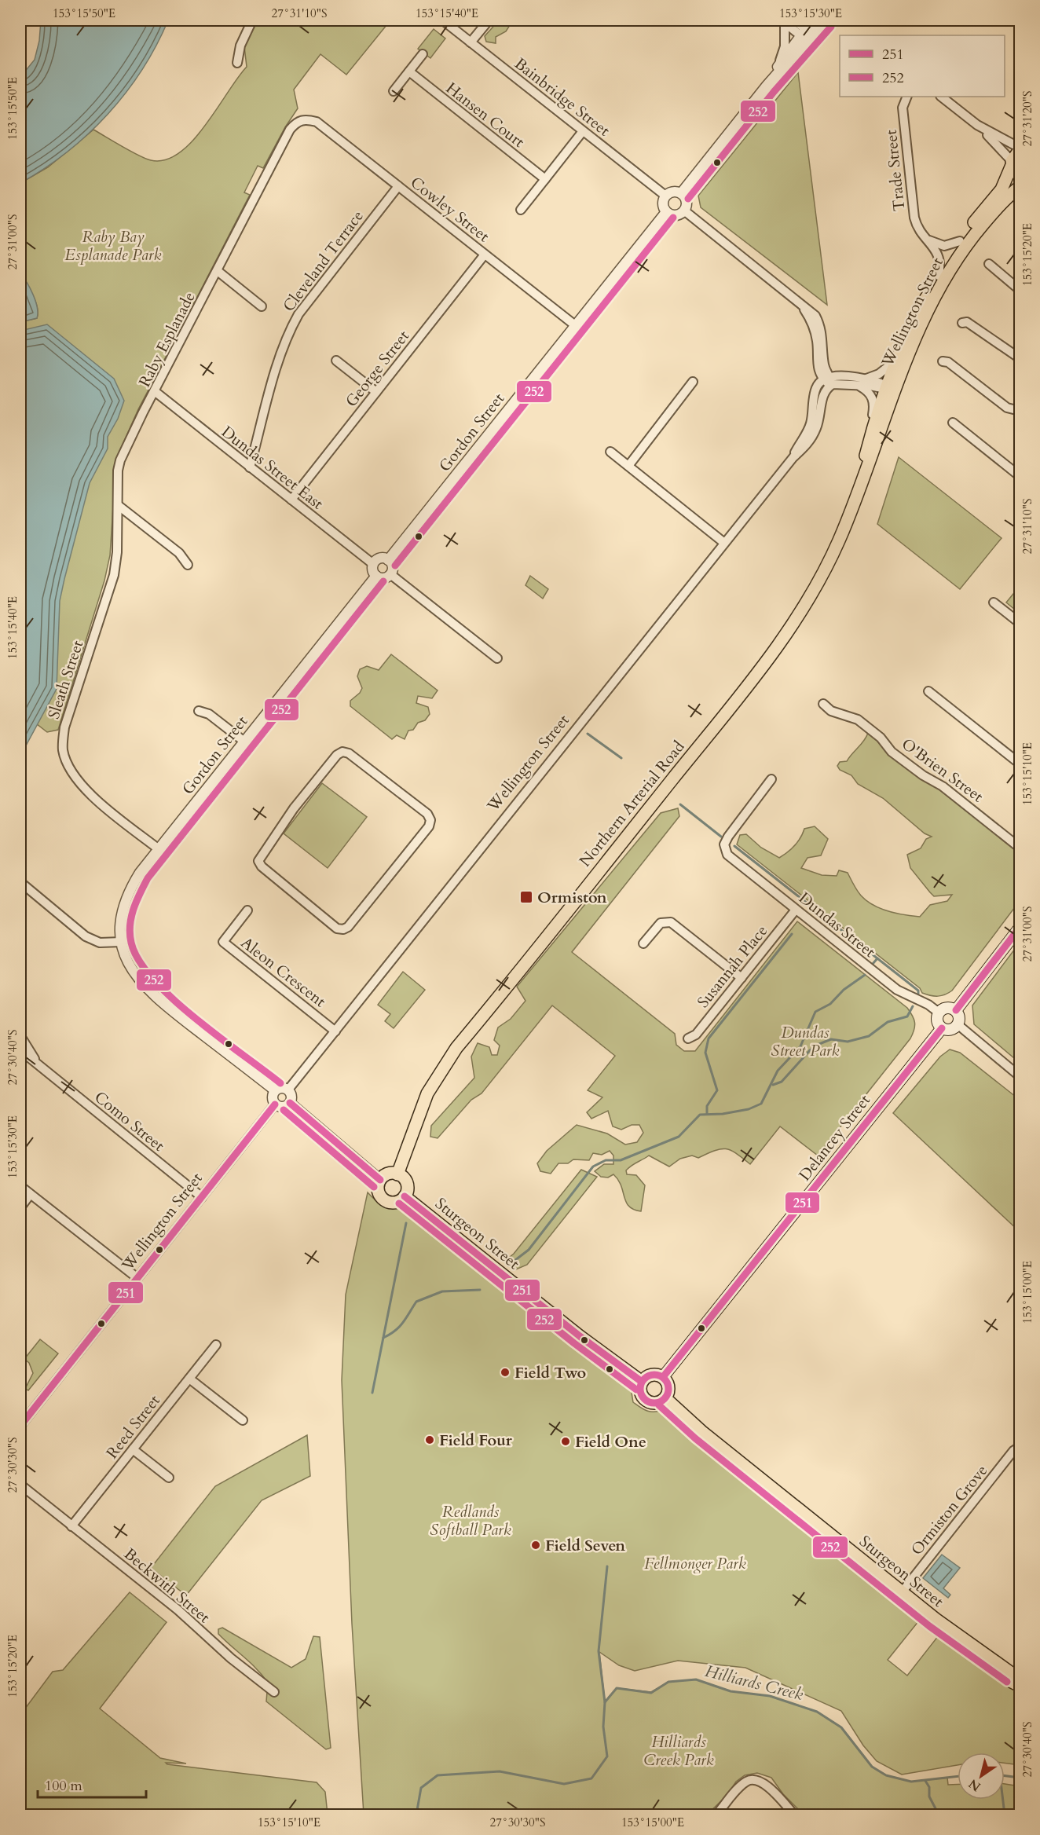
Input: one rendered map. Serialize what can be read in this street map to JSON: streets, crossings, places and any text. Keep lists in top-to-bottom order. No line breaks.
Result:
{"streets":{"main road":["Wellington Street","Northern Arterial Road","Delancey Street","Sturgeon Street"],"street":["Bainbridge Street","Hansen Court","Trade Street","Cowley Street","Cleveland Terrace","Raby Esplanade","George Street","Gordon Street","Dundas Street East","Sleath Street","O'Brien Street","Dundas Street","Susannah Place","Aleon Crescent","Como Street","Reed Street","Ormiston Grove","Beckwith Street"]},"crossings":[["Bainbridge Street","Gordon Street"],["Trade Street","Northern Arterial Road"],["Cowley Street","Cleveland Terrace"],["Cowley Street","Raby Esplanade"],["Cowley Street","George Street"],["Cowley Street","Gordon Street"],["Cleveland Terrace","Dundas Street East"],["Wellington Street","Northern Arterial Road"],["Wellington Street","Aleon Crescent"],["Wellington Street","Como Street"],["Raby Esplanade","Dundas Street East"],["Raby Esplanade","Sleath Street"],["George Street","Dundas Street East"],["Gordon Street","Dundas Street East"],["Gordon Street","Sleath Street"],["Northern Arterial Road","Sturgeon Street"],["Dundas Street","Susannah Place"],["Dundas Street","Delancey Street"],["Delancey Street","Sturgeon Street"],["Sturgeon Street","Ormiston Grove"],["Reed Street","Beckwith Street"]],"water":["Hilliards Creek"],"parks":["Raby Bay Esplanade Park","Dundas Street Park","Redlands Softball Park","Fellmonger Park","Hilliards Creek Park"],"places":{"transit":["Ormiston"],"other":["Field Two","Field Four","Field One","Field Seven"]},"lines":["transit line 252","transit line 251"],"legend":["251","252"],"scale_bar":"100 m","north":"bottom left","coordinates":["153°15'50\"E","27°31'10\"S","153°15'40\"E","153°15'30\"E","27°31'20\"S","27°31'00\"S","153°15'20\"E","153°15'10\"E","27°30'40\"S","153°15'00\"E","27°30'30\"S"]}
